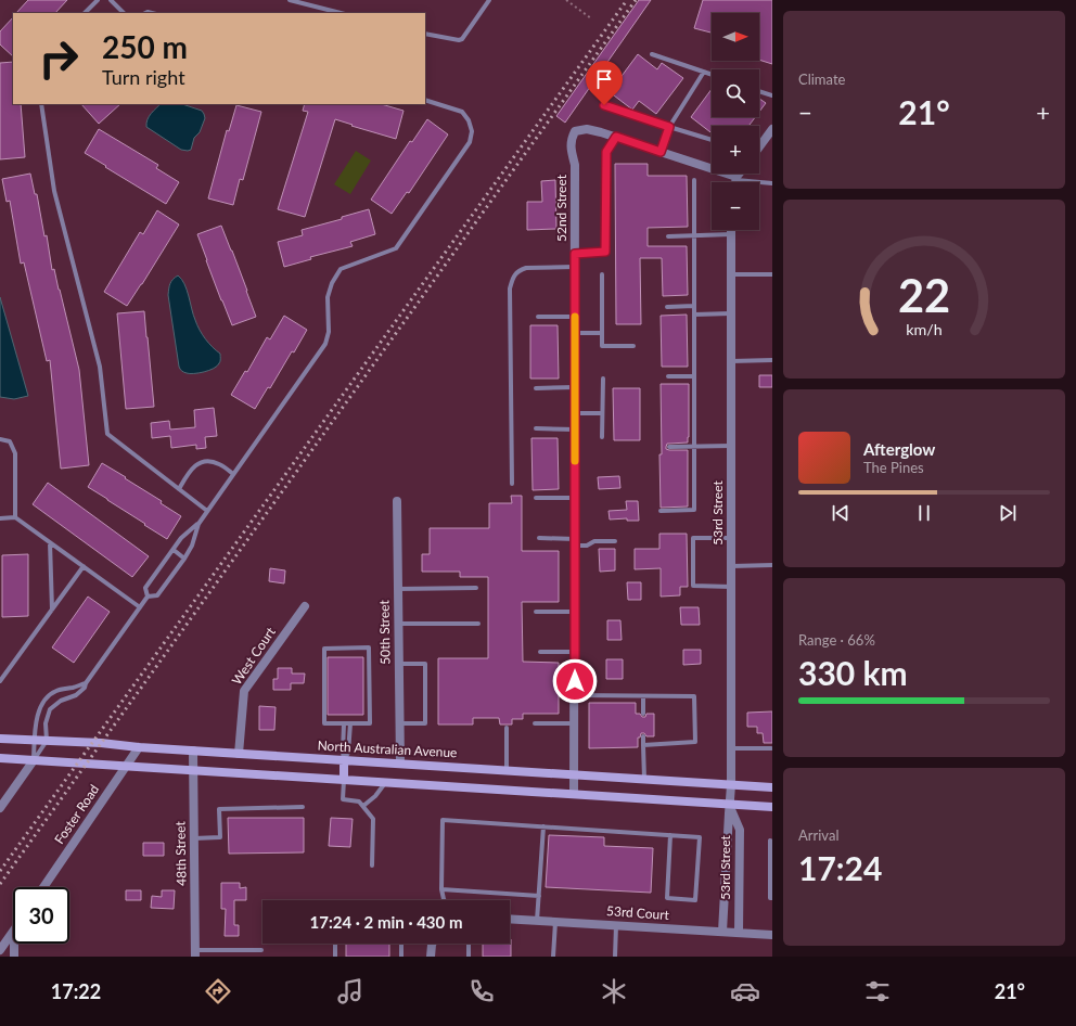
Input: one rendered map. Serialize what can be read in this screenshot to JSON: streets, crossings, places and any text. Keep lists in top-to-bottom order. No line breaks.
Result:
{"streets":{"main road":["North Australian Avenue"],"street":["52nd Street","53rd Street","50th Street","West Court","Foster Road","48th Street","53rd Court"]},"crossings":[["52nd Street","North Australian Avenue"],["53rd Street","North Australian Avenue"],["53rd Street","53rd Court"],["50th Street","North Australian Avenue"],["West Court","North Australian Avenue"],["North Australian Avenue","Foster Road"],["North Australian Avenue","48th Street"]],"north":"right","page":{"tile":["Climate",["Range · 66%","330 km"],["Arrival","17:24"]],"map_buttons":["+","−"],"turn":["250 m","Turn right"],"heat":["−","21°","+"],"song":["Afterglow","The Pines"],"limit":"30","trip":"17:24 · 2 min · 430 m","tabs":["17:22","21°"],"gauge":["22","km/h"]}}
